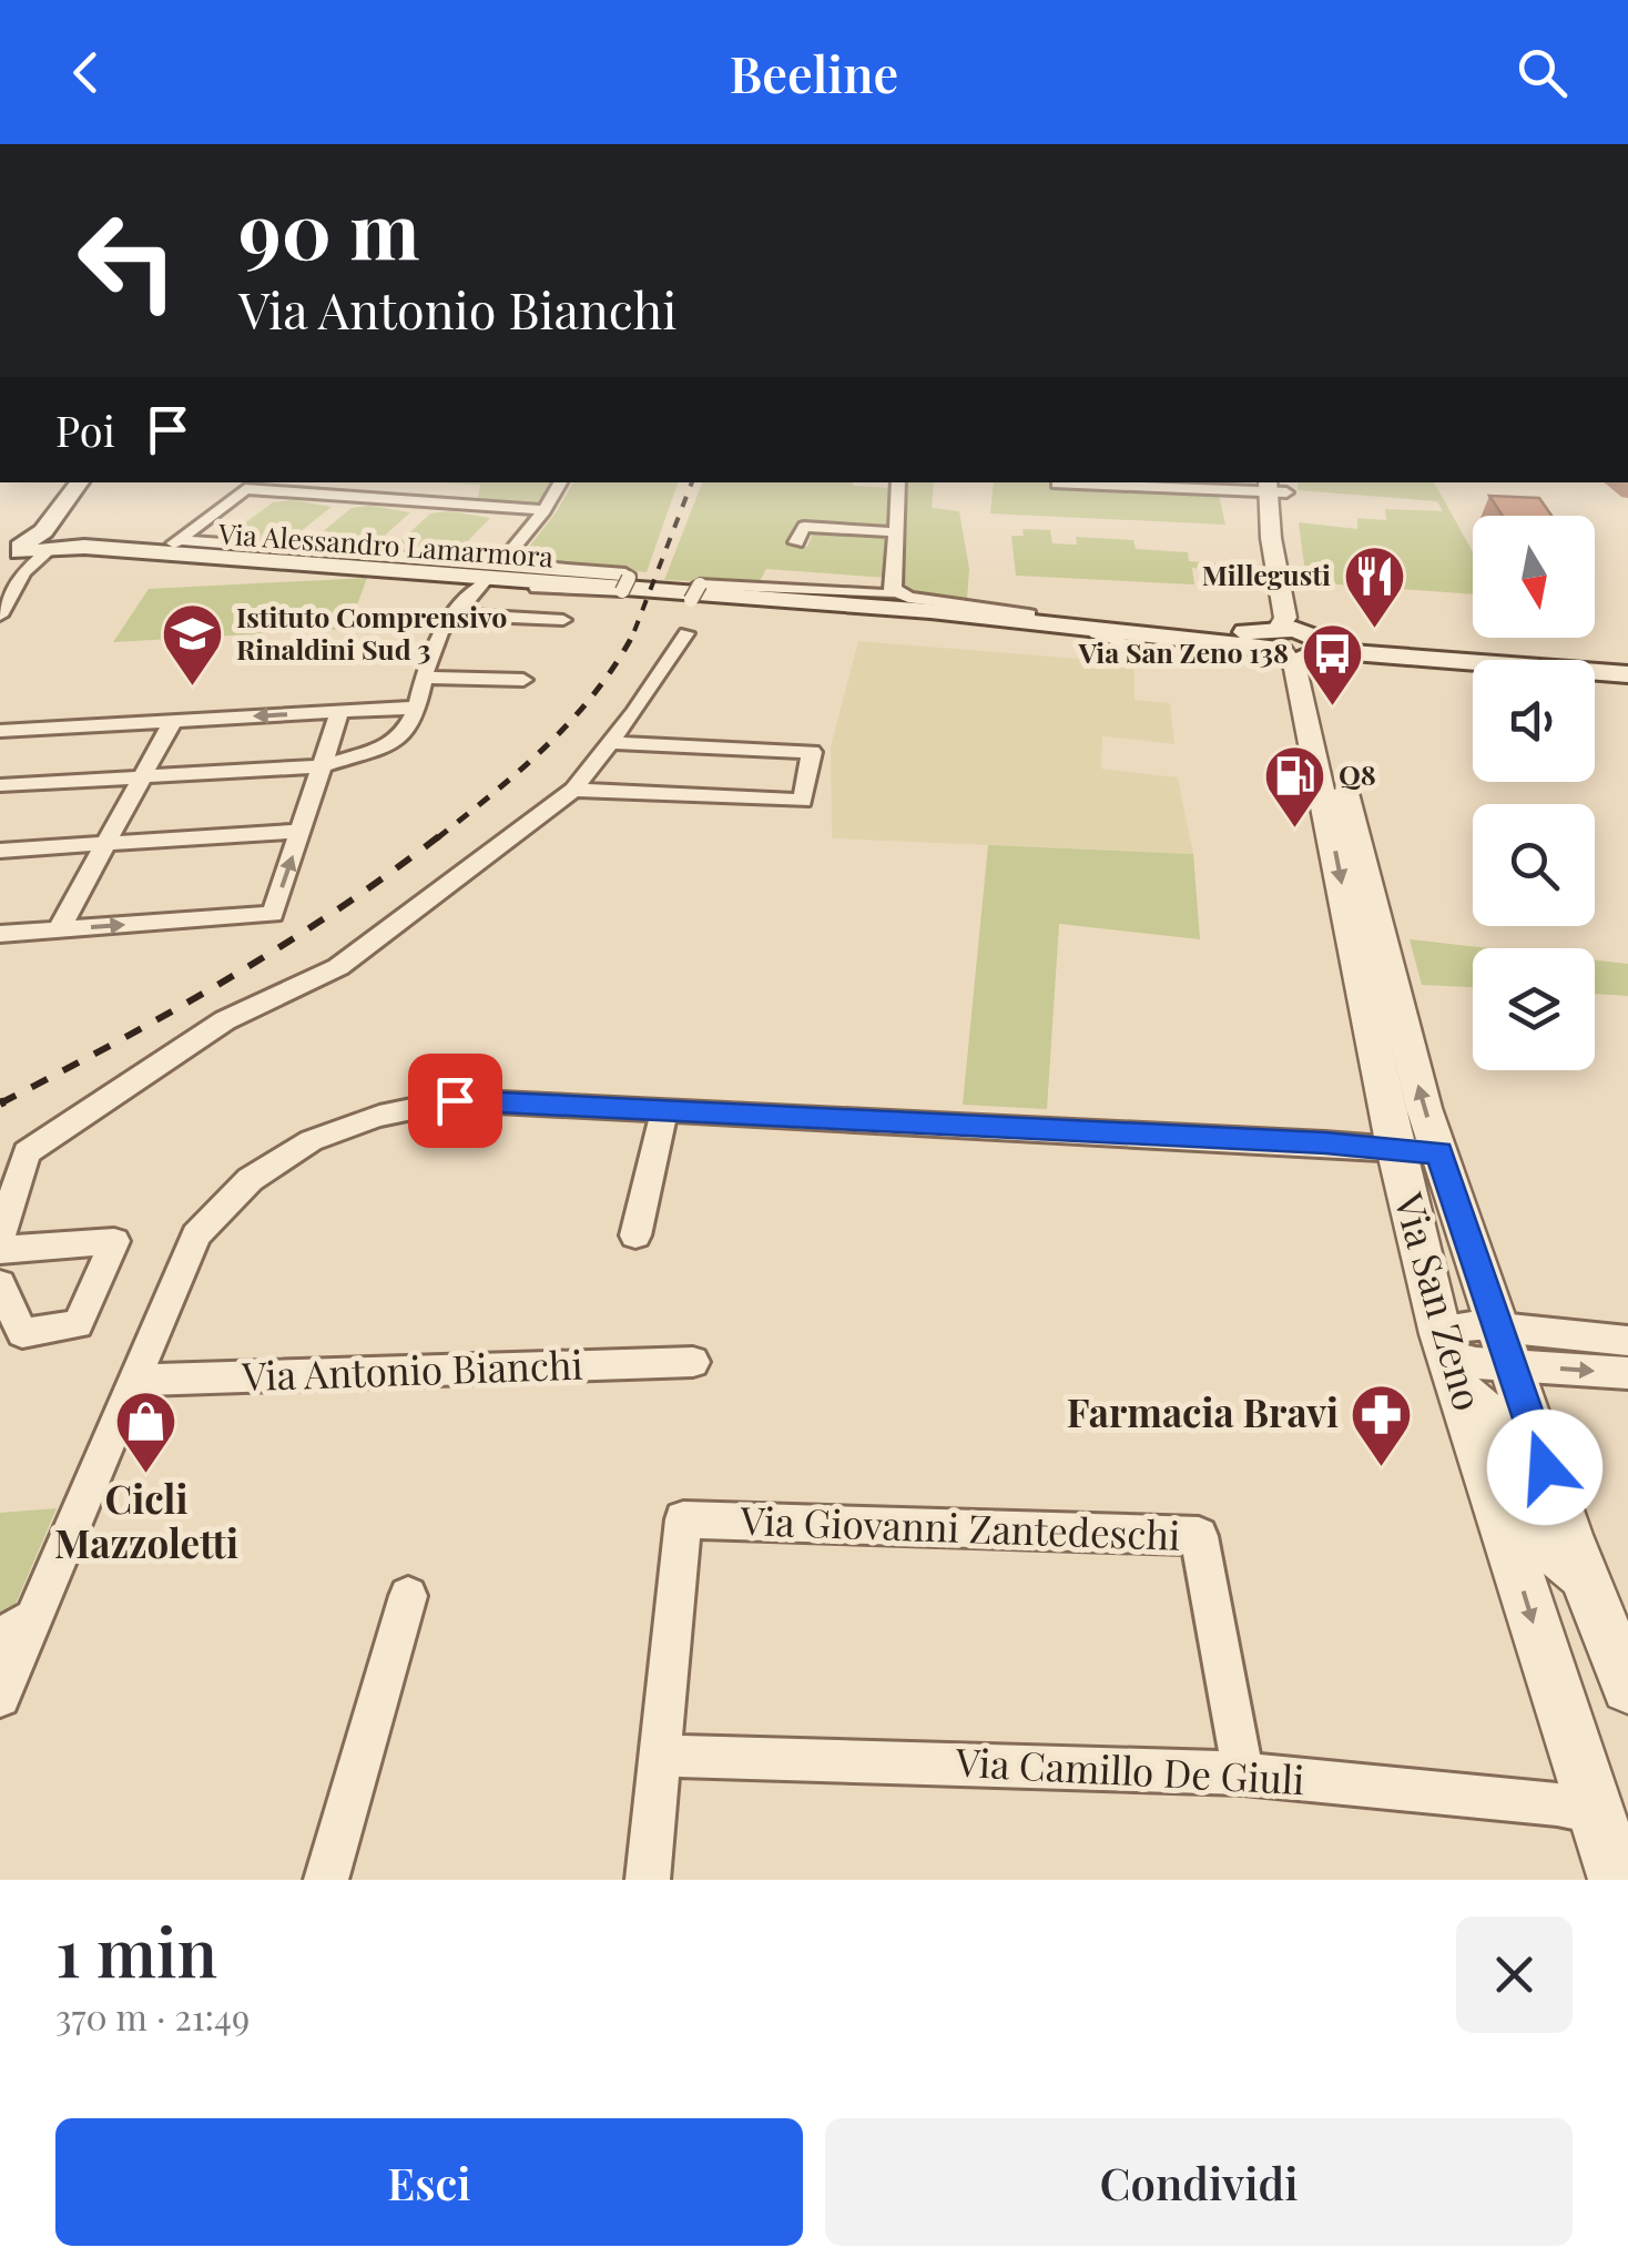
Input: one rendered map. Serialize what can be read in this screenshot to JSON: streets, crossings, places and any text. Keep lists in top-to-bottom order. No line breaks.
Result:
{"streets":{"main road":["Via Alessandro Lamarmora"],"street":["Via San Zeno","Via Antonio Bianchi","Via Giovanni Zantedeschi","Via Camillo De Giuli"]},"crossings":[["Via Alessandro Lamarmora","Via San Zeno"],["Via San Zeno","Via Camillo De Giuli"],["Via Giovanni Zantedeschi","Via Camillo De Giuli"]],"places":{"restaurant":["Millegusti"],"school or university":["Istituto Comprensivo Rinaldini Sud 3"],"bus stop":["Via San Zeno 138"],"fuel station":["Q8"],"pharmacy":["Farmacia Bravi"],"shop":["Cicli Mazzoletti"]},"north":"bottom","page":{"header":"Beeline","turn":["90 m","Via Antonio Bianchi"],"then":"Poi","heading":["1 min","370 m · 21:49"],"buttons":["Esci","Condividi"]}}
